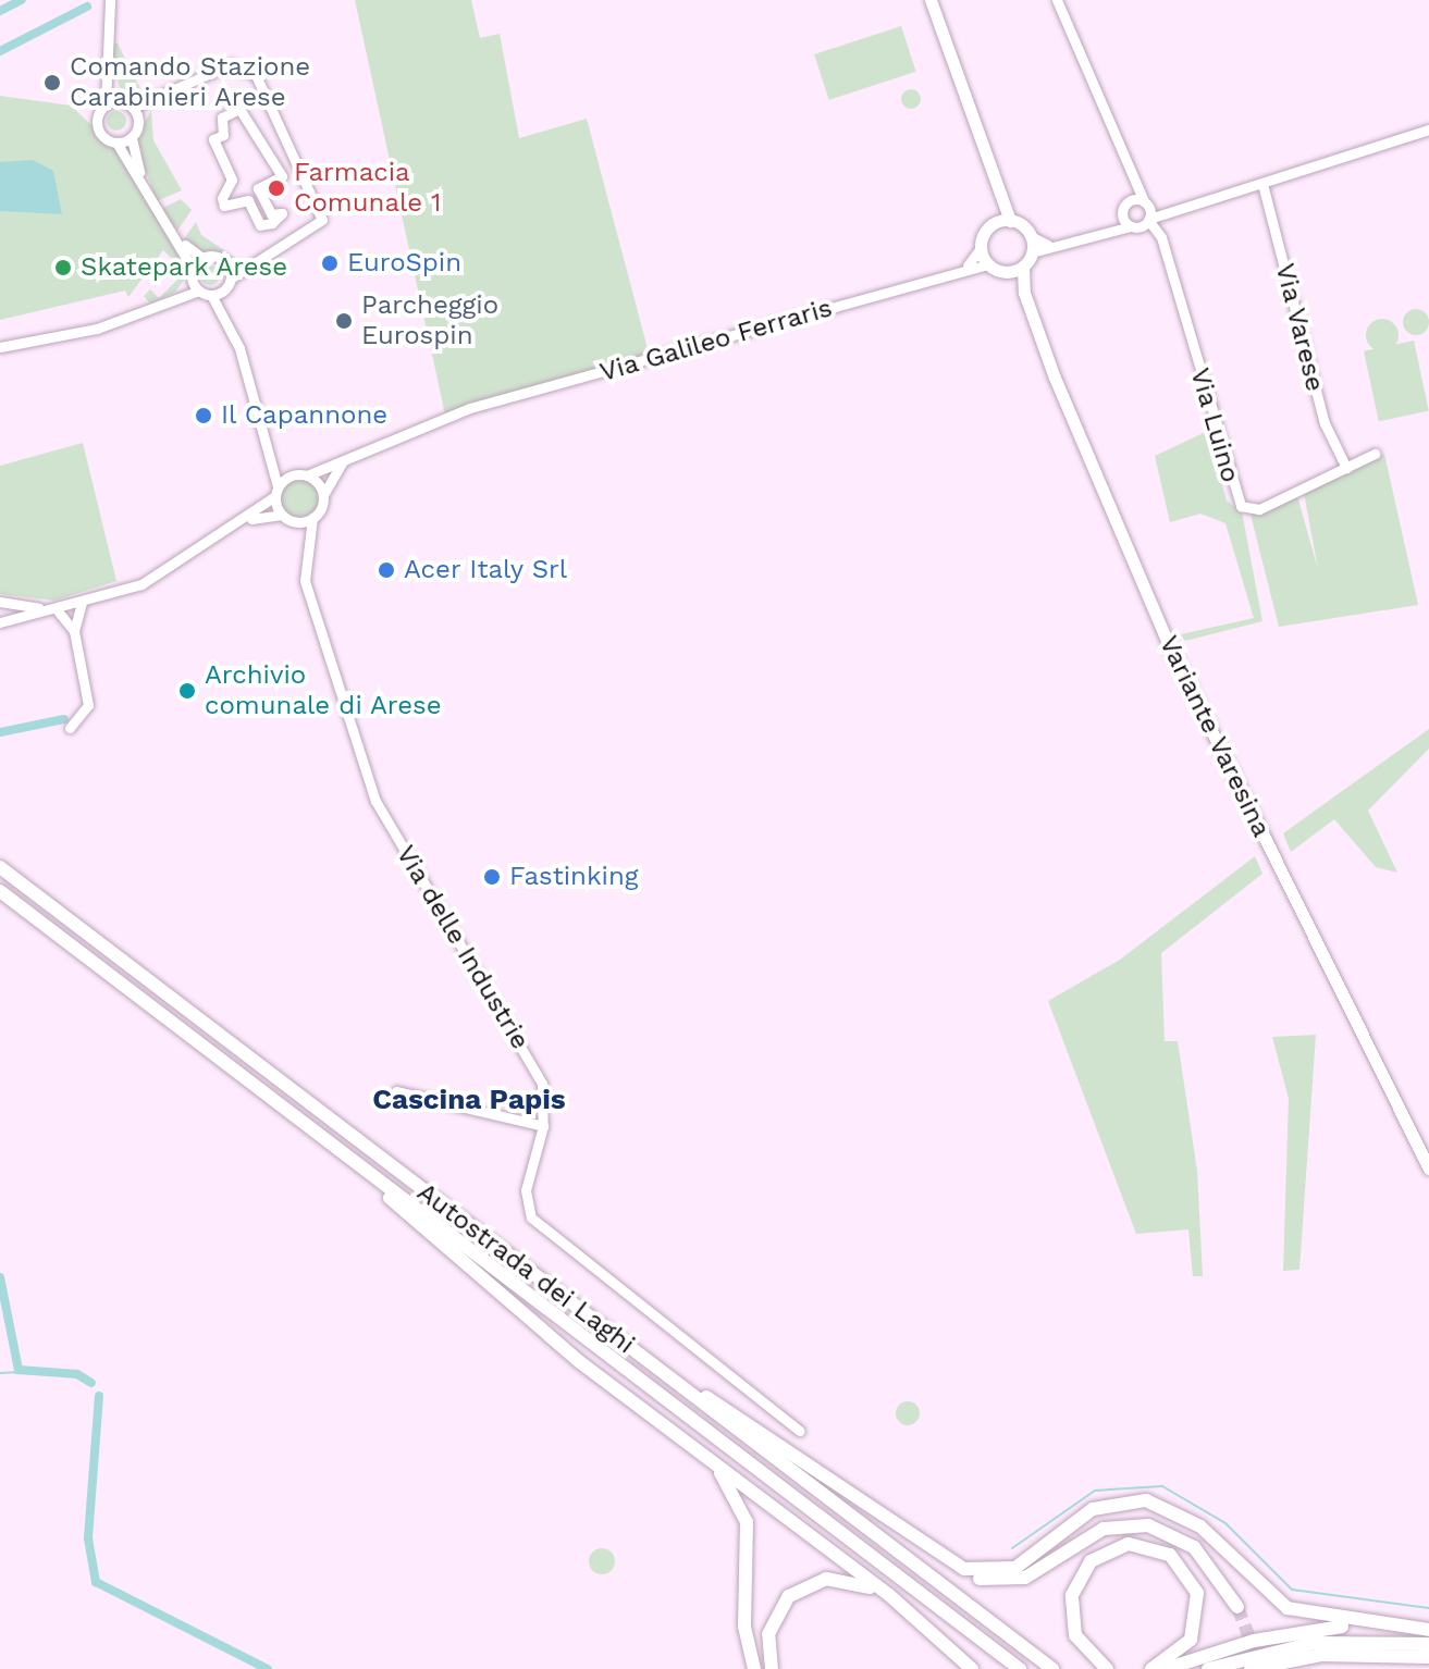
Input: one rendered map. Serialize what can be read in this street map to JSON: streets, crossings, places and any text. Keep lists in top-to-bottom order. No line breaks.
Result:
{"streets":{"highway":["Autostrada dei Laghi"],"main road":["Variante Varesina"],"street":["Via Varese","Via Galileo Ferraris","Via Luino","Via delle Industrie"]},"crossings":[["Via Varese","Via Luino"],["Via Galileo Ferraris","Variante Varesina"],["Via Galileo Ferraris","Via delle Industrie"]],"districts":["Cascina Papis"],"places":["Comando Stazione Carabinieri Arese","Farmacia Comunale 1","EuroSpin","Skatepark Arese","Parcheggio Eurospin","Il Capannone","Acer Italy Srl","Archivio comunale di Arese","Fastinking"]}
